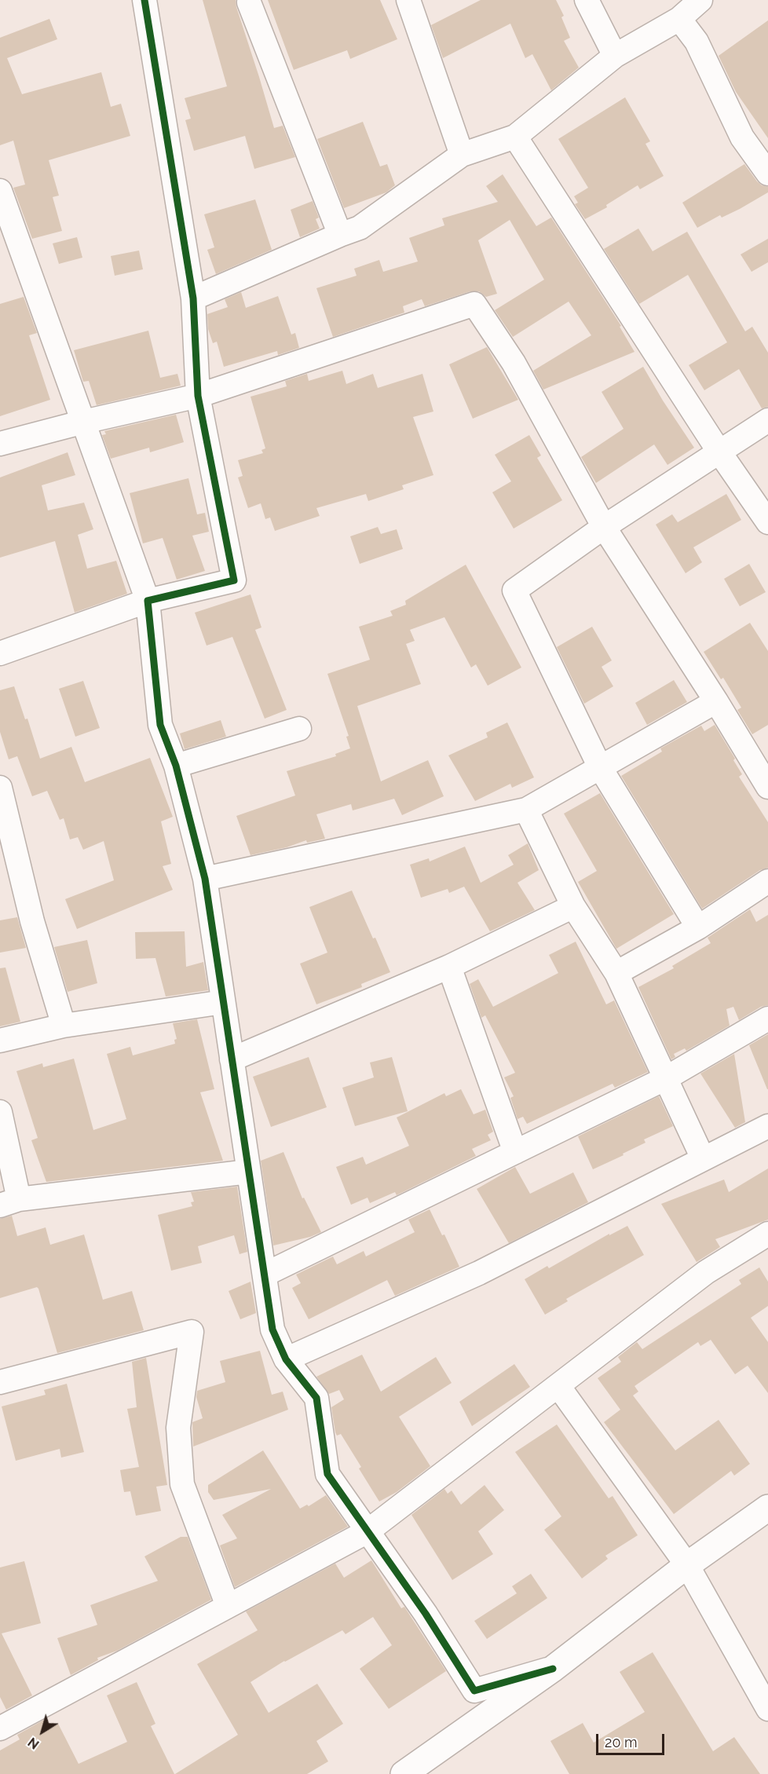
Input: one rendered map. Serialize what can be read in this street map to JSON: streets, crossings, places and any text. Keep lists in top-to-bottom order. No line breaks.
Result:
{"scale_bar":"20 m","north":"bottom left"}
